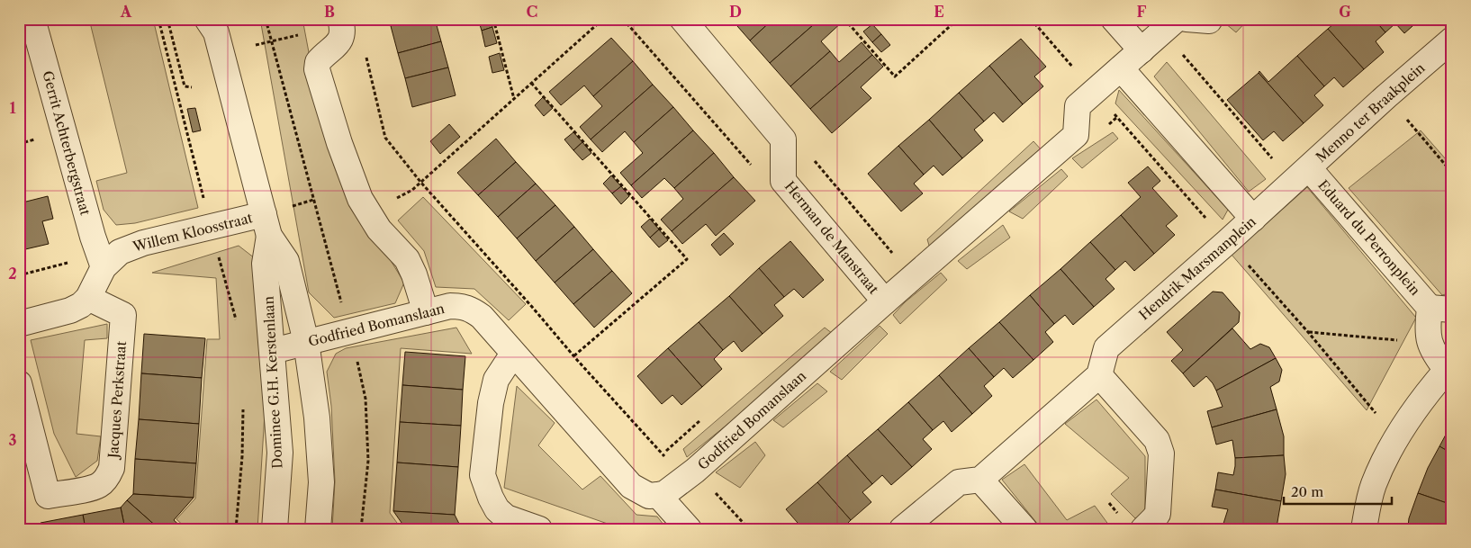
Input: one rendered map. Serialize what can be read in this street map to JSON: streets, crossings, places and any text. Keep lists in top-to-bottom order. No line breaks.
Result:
{"streets":{"street":["Menno ter Braakplein","Gerrit Achterbergstraat","Willem Kloosstraat","Herman de Manstraat","Eduard du Perronplein","Hendrik Marsmanplein","Godfried Bomanslaan","Dominee G.H. Kerstenlaan","Jacques Perkstraat"]},"crossings":[["Menno ter Braakplein","Eduard du Perronplein"],["Menno ter Braakplein","Hendrik Marsmanplein"],["Gerrit Achterbergstraat","Willem Kloosstraat"],["Willem Kloosstraat","Dominee G.H. Kerstenlaan"],["Willem Kloosstraat","Jacques Perkstraat"],["Herman de Manstraat","Godfried Bomanslaan"],["Eduard du Perronplein","Hendrik Marsmanplein"],["Godfried Bomanslaan","Dominee G.H. Kerstenlaan"]],"scale_bar":"20 m","grid":{"columns":["A","B","C","D","E","F","G"],"rows":["1","2","3"]}}
